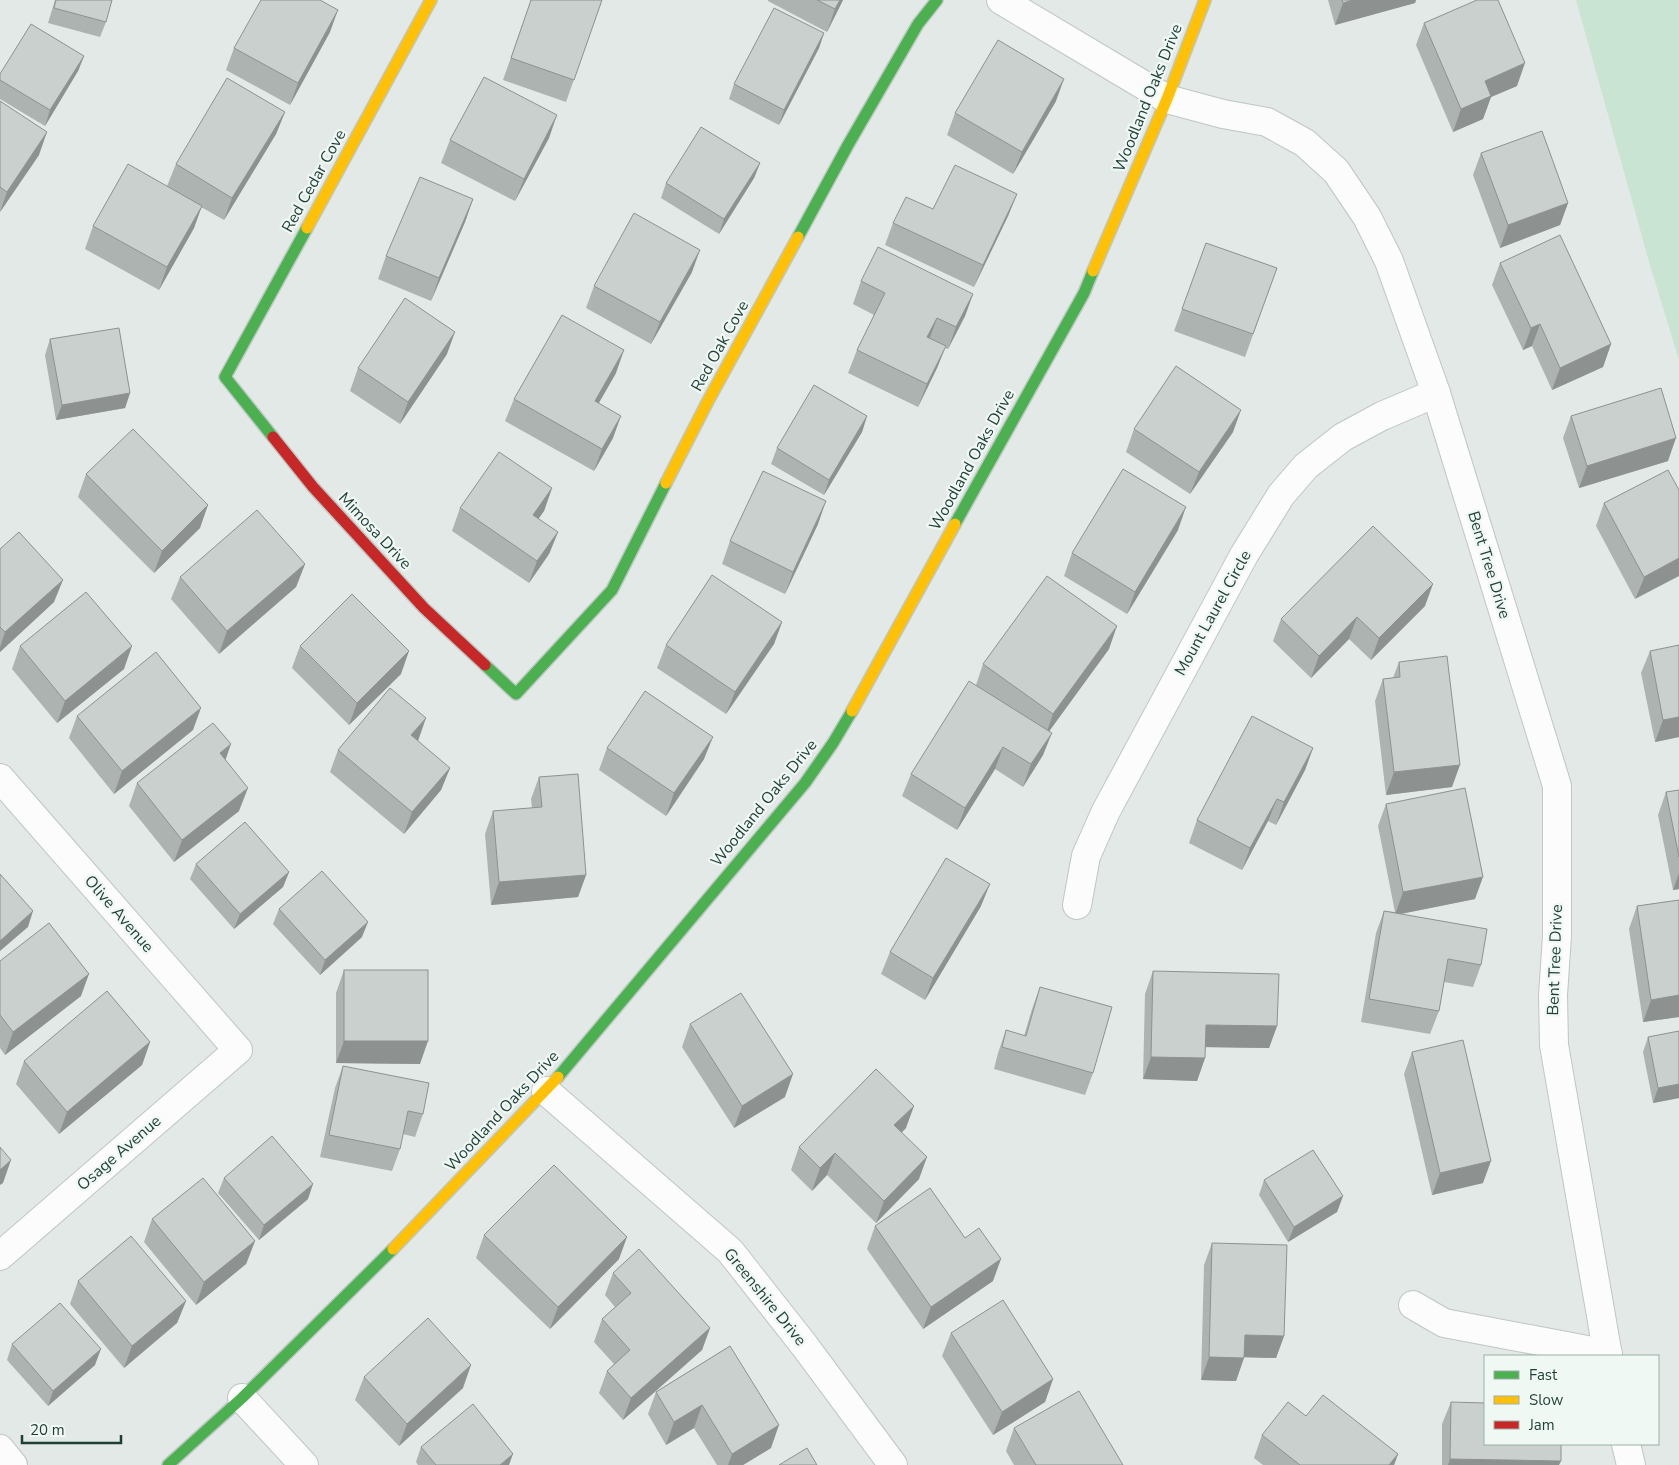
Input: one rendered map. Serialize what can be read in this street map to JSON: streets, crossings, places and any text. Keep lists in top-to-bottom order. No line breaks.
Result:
{"streets":{"street":["Woodland Oaks Drive","Red Cedar Cove","Red Oak Cove","Mimosa Drive","Bent Tree Drive","Mount Laurel Circle","Olive Avenue","Osage Avenue","Greenshire Drive"]},"crossings":[["Woodland Oaks Drive","Bent Tree Drive"],["Woodland Oaks Drive","Greenshire Drive"],["Red Cedar Cove","Mimosa Drive"],["Red Oak Cove","Mimosa Drive"],["Bent Tree Drive","Mount Laurel Circle"],["Olive Avenue","Osage Avenue"]],"legend":["Fast","Slow","Jam"],"scale_bar":"20 m"}
